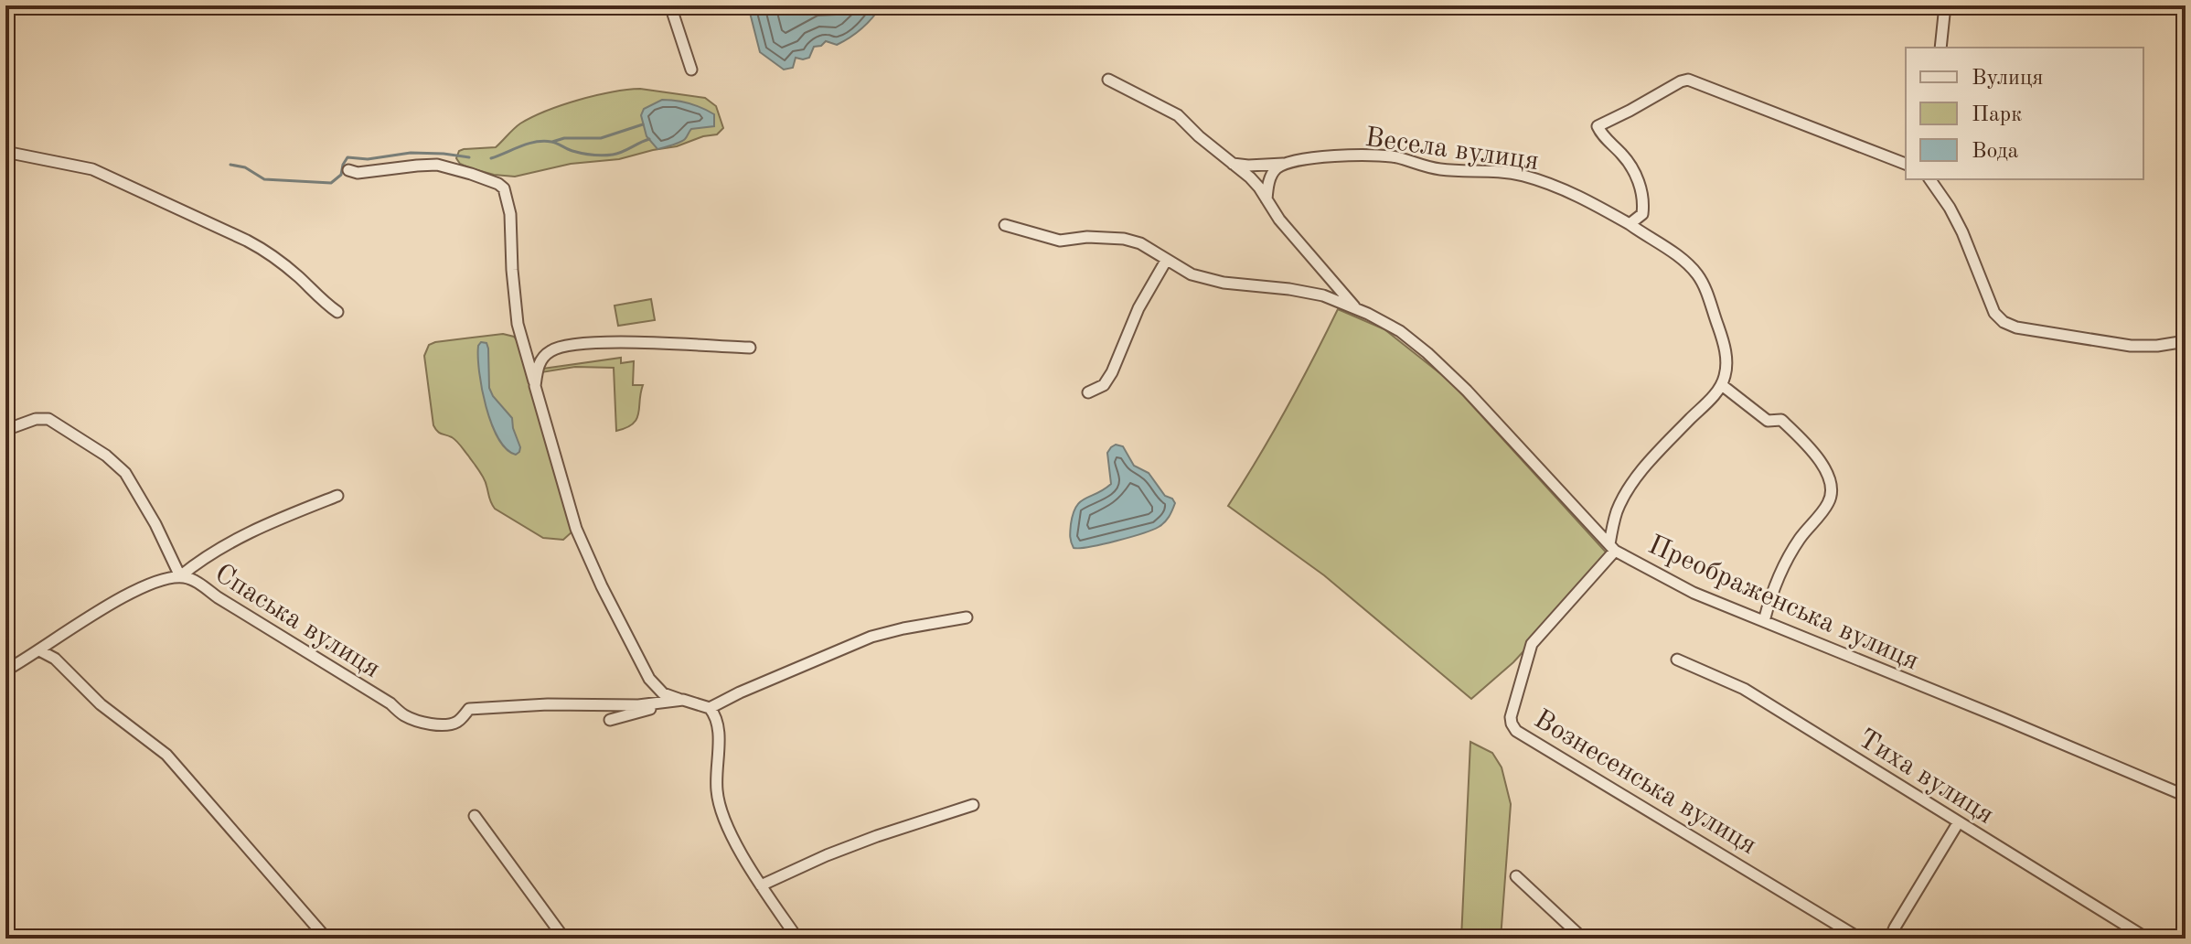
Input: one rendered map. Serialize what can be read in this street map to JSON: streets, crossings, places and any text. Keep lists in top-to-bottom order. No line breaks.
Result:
{"streets":{"street":["Весела вулиця","Преображенська вулиця","Спаська вулиця","Тиха вулиця","Вознесенська вулиця"]},"crossings":[["Весела вулиця","Преображенська вулиця"],["Преображенська вулиця","Вознесенська вулиця"]],"legend":["Вулиця","Парк","Вода"]}
